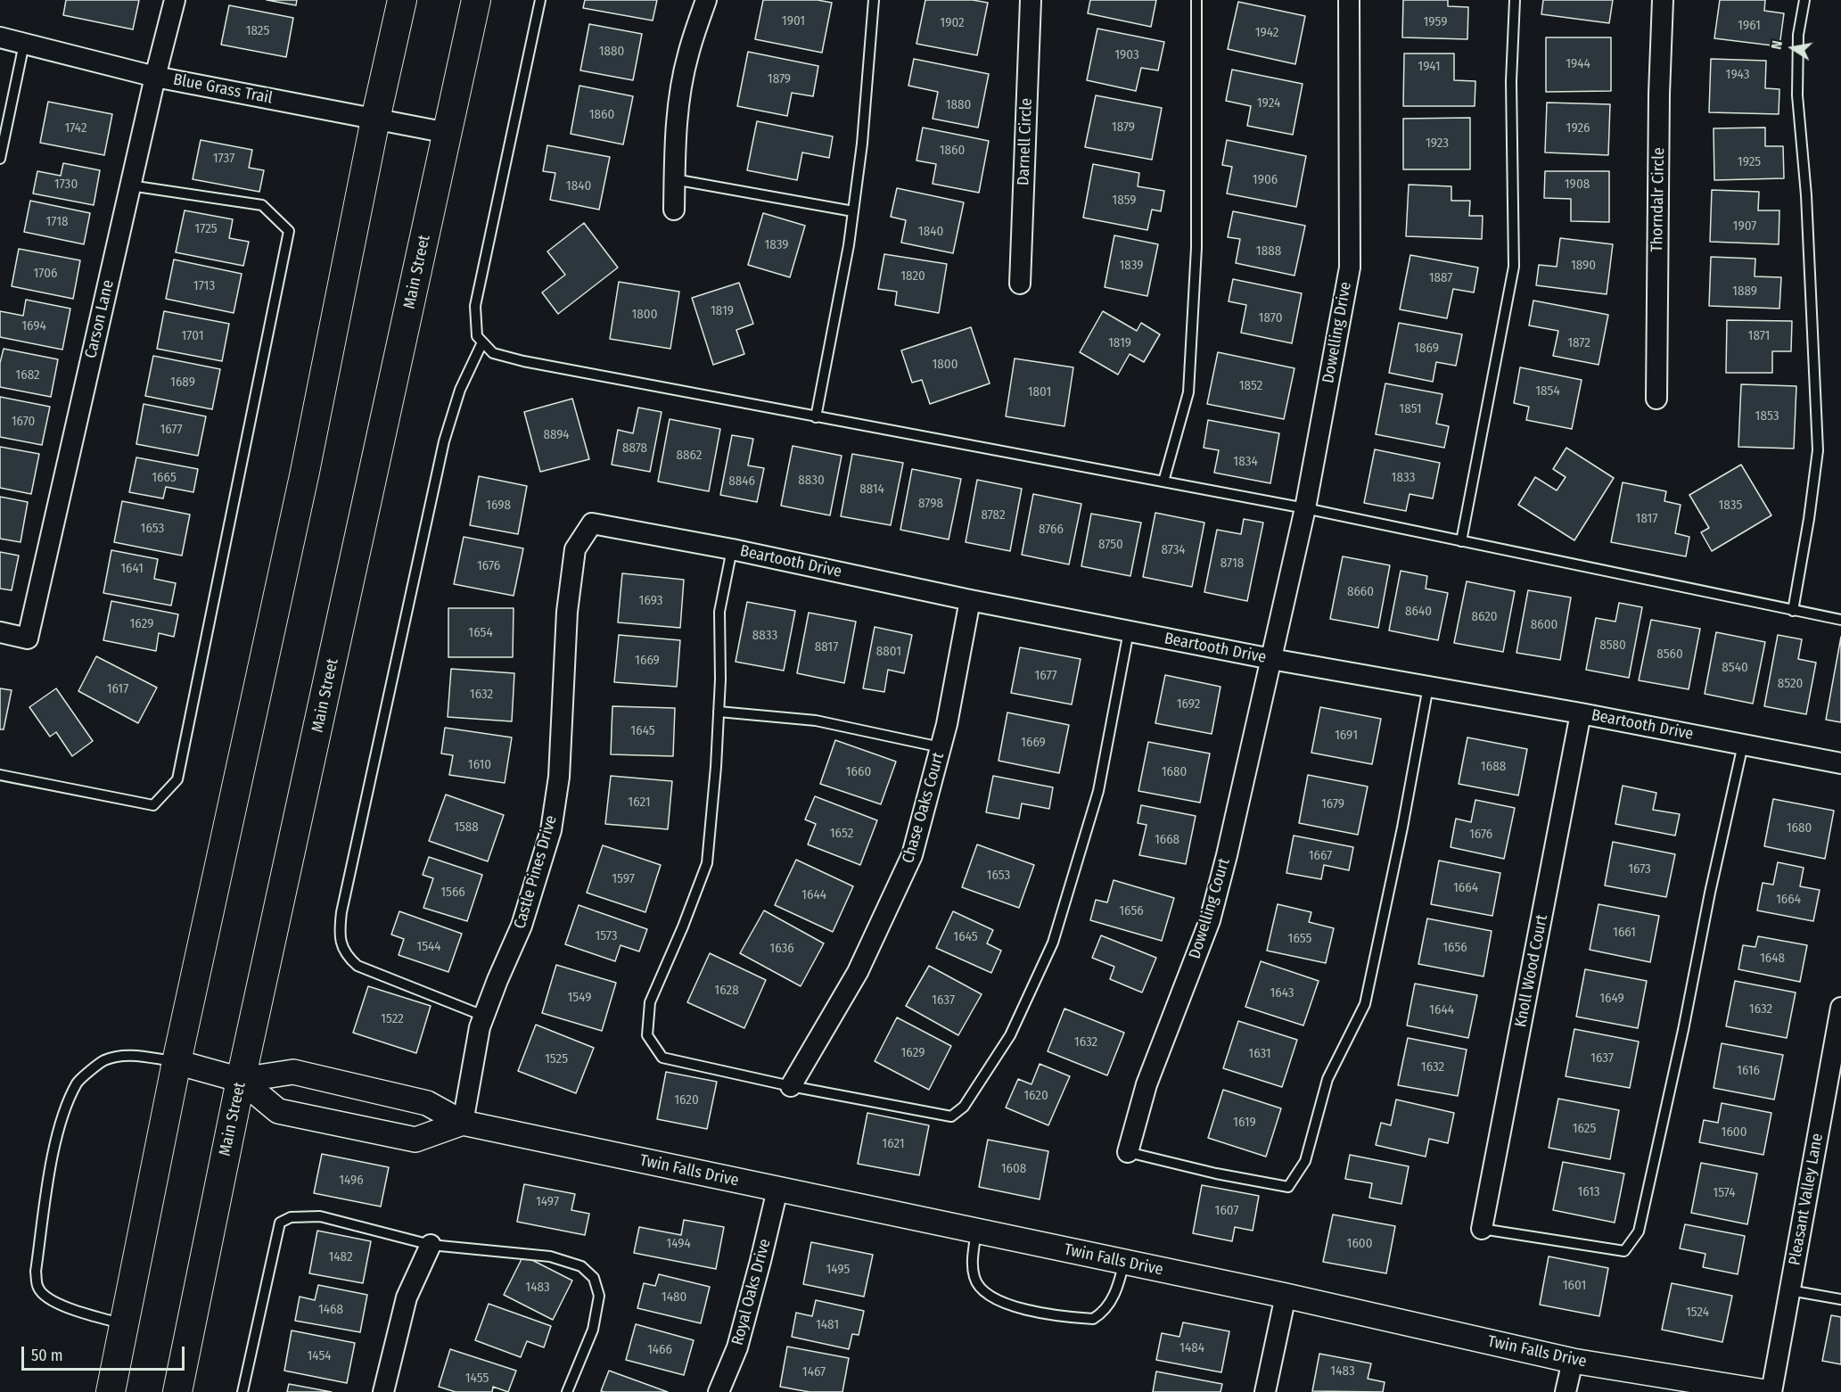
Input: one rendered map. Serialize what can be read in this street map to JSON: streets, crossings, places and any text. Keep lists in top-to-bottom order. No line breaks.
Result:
{"streets":{"main road":["Main Street"],"street":["Blue Grass Trail","Darnell Circle","Thorndalr Circle","Carson Lane","Dowelling Drive","Beartooth Drive","Chase Oaks Court","Castle Pines Drive","Dowelling Court","Knoll Wood Court","Twin Falls Drive","Pleasant Valley Lane","Royal Oaks Drive"]},"crossings":[["Blue Grass Trail","Main Street"],["Blue Grass Trail","Carson Lane"],["Main Street","Twin Falls Drive"],["Dowelling Drive","Beartooth Drive"],["Dowelling Drive","Dowelling Court"],["Beartooth Drive","Chase Oaks Court"],["Beartooth Drive","Castle Pines Drive"],["Beartooth Drive","Dowelling Court"],["Beartooth Drive","Knoll Wood Court"],["Castle Pines Drive","Twin Falls Drive"],["Twin Falls Drive","Royal Oaks Drive"]],"house_numbers":["1901","1959","1902","1961","1825","1942","1880","1903","1944","1941","1943","1879","1924","1880","1860","1879","1742","1926","1923","1860","1737","1925","1906","1730","1908","1840","1859","1718","1907","1725","1840","1839","1888","1839","1890","1706","1820","1887","1713","1889","1819","1800","1870","1694","1701","1871","1819","1872","1869","1800","1682","1689","1852","1854","1801","1851","1853","1670","1677","8894","8878","8862","1834","1665","1833","8830","8846","8814","8798","1698","1835","8782","1817","1653","8766","8750","8734","8718","1676","1641","8660","1693","8640","8620","1629","8600","1654","8833","8580","8817","8801","8560","1669","8540","1677","8520","1617","1632","1692","1645","1691","1669","1610","1688","1660","1680","1621","1679","1588","1680","1652","1676","1668","1667","1673","1653","1597","1664","1566","1644","1664","1656","1661","1573","1645","1655","1544","1656","1636","1648","1628","1643","1549","1649","1637","1632","1644","1522","1632","1629","1631","1637","1525","1632","1616","1620","1620","1619","1625","1600","1621","1608","1496","1613","1574","1497","1607","1494","1600","1482","1495","1601","1483","1480","1468","1524","1481","1484","1466","1454","1483","1467","1455"],"scale_bar":"50 m","north":"left"}
